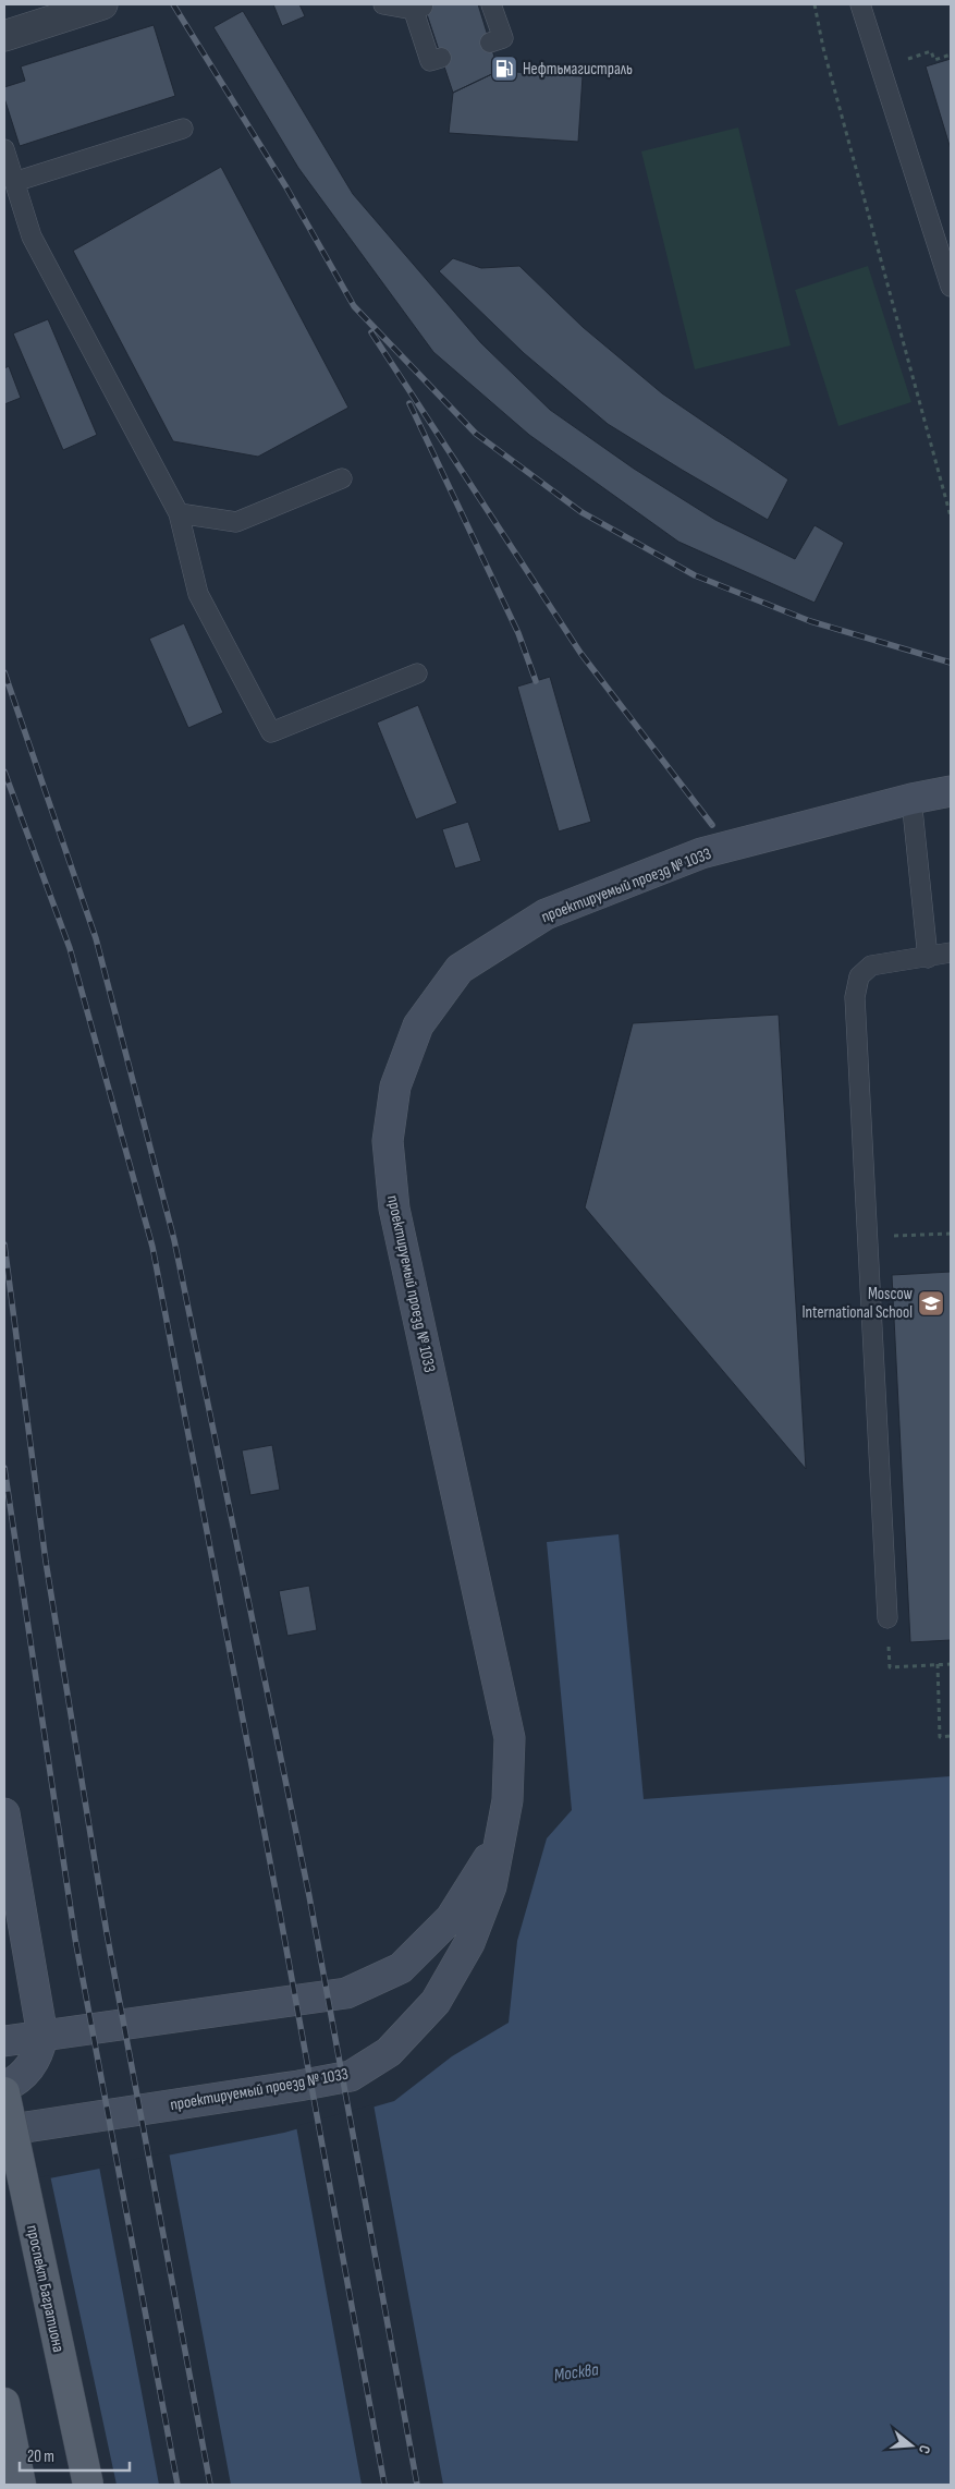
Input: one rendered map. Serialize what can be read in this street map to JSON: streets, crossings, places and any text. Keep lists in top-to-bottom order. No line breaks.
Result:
{"streets":{"main road":["проспект Багратиона"],"street":["проектируемый проезд № 1033"]},"water":["Москва"],"places":{"fuel station":["Нефтьмагистраль"],"school or university":["Moscow International School"]},"scale_bar":"20 m","north":"right"}
